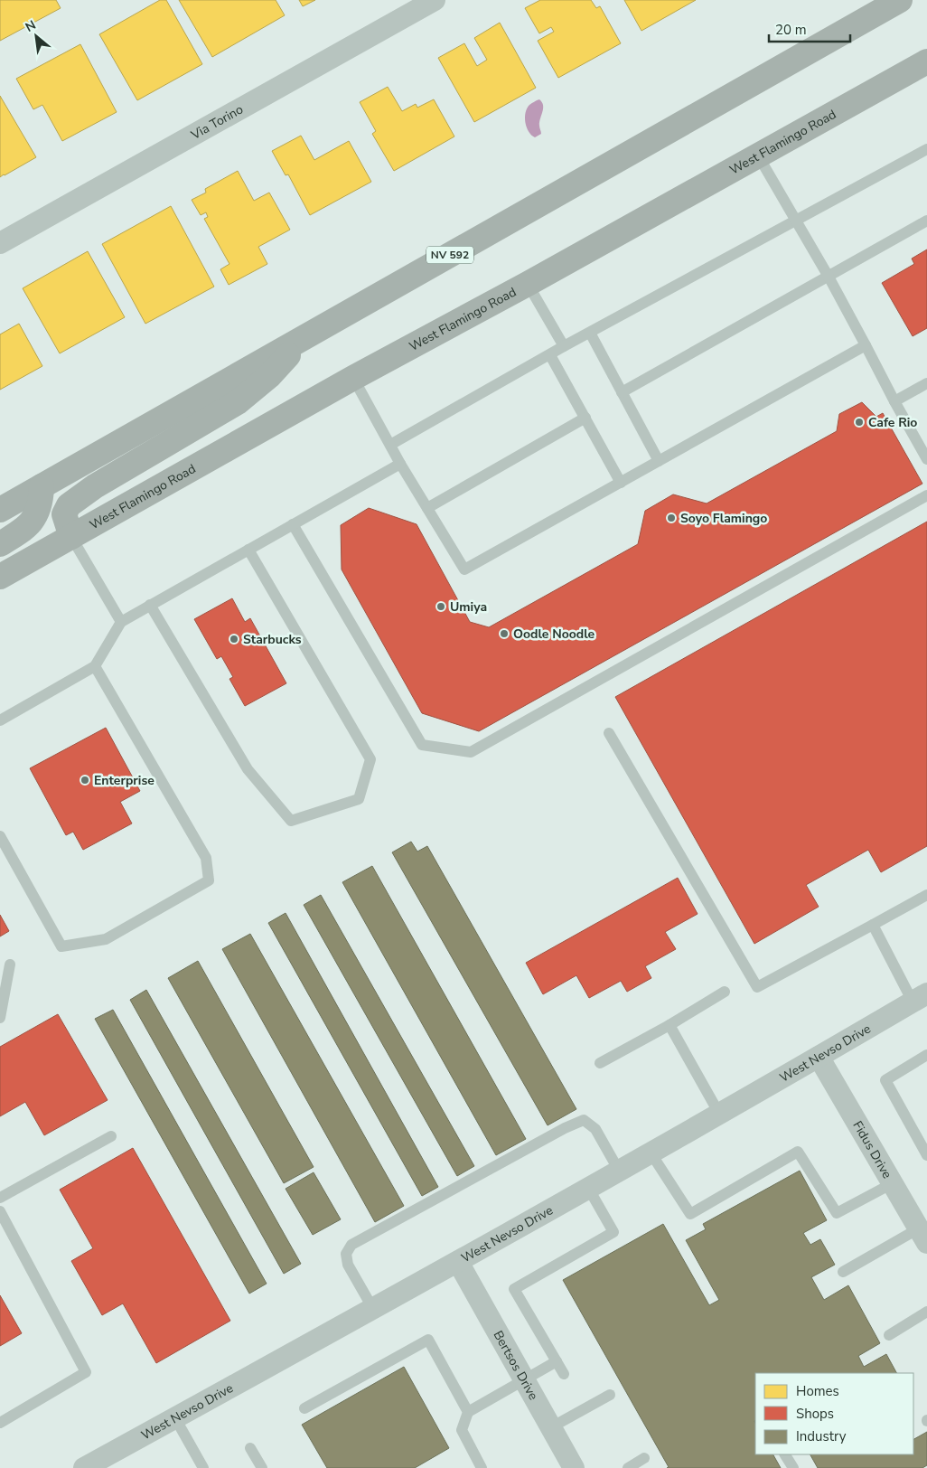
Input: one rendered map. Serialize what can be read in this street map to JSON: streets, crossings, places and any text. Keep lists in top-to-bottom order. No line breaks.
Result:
{"streets":{"main road":["West Flamingo Road","NV 592"],"street":["Via Torino","West Nevso Drive","Fidus Drive","Bertsos Drive"]},"crossings":[["West Nevso Drive","Fidus Drive"],["West Nevso Drive","Bertsos Drive"]],"places":["Cafe Rio","Soyo Flamingo","Umiya","Oodle Noodle","Starbucks","Enterprise"],"legend":["Homes","Shops","Industry"],"scale_bar":"20 m","north":"top left"}
